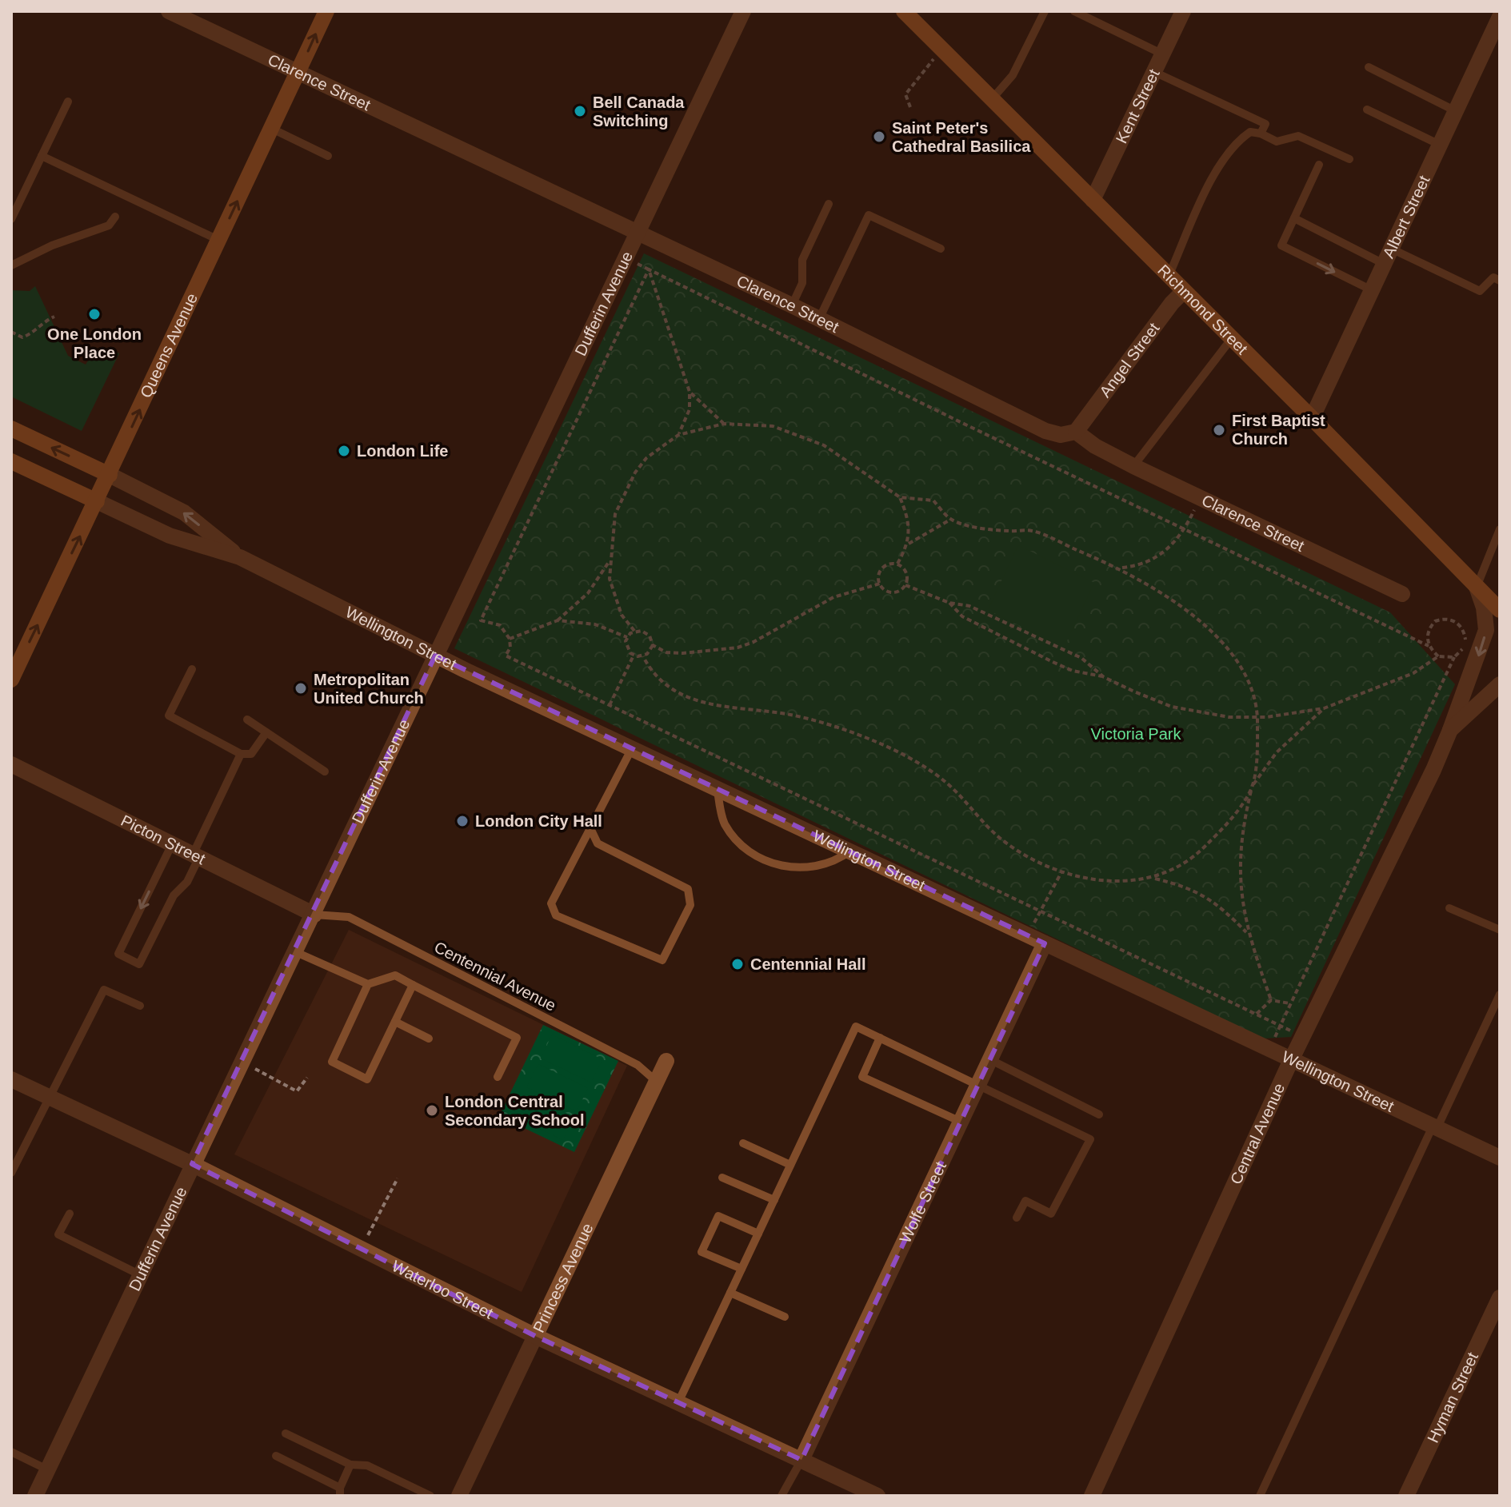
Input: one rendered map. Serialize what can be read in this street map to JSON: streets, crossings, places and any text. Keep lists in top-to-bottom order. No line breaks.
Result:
{"streets":{"main road":["Richmond Street","Queens Avenue","Wellington Street"],"street":["Clarence Street","Kent Street","Albert Street","Dufferin Avenue","Angel Street","Picton Street","Central Avenue","Wolfe Street","Princess Avenue","Waterloo Street","Hyman Street"],"lane":["Centennial Avenue"]},"crossings":[["Clarence Street","Dufferin Avenue"],["Clarence Street","Queens Avenue"],["Clarence Street","Angel Street"],["Kent Street","Richmond Street"],["Albert Street","Richmond Street"],["Dufferin Avenue","Wellington Street"],["Dufferin Avenue","Picton Street"],["Dufferin Avenue","Centennial Avenue"],["Dufferin Avenue","Waterloo Street"],["Richmond Street","Angel Street"],["Queens Avenue","Wellington Street"],["Wellington Street","Central Avenue"],["Wellington Street","Wolfe Street"],["Picton Street","Centennial Avenue"],["Centennial Avenue","Princess Avenue"],["Wolfe Street","Waterloo Street"],["Princess Avenue","Waterloo Street"]],"one_way":["Queens Avenue"],"parks":["Victoria Park"],"places":["Bell Canada Switching","Saint Peter's Cathedral Basilica","One London Place","First Baptist Church","London Life","Metropolitan United Church","London City Hall","Centennial Hall","London Central Secondary School"]}
